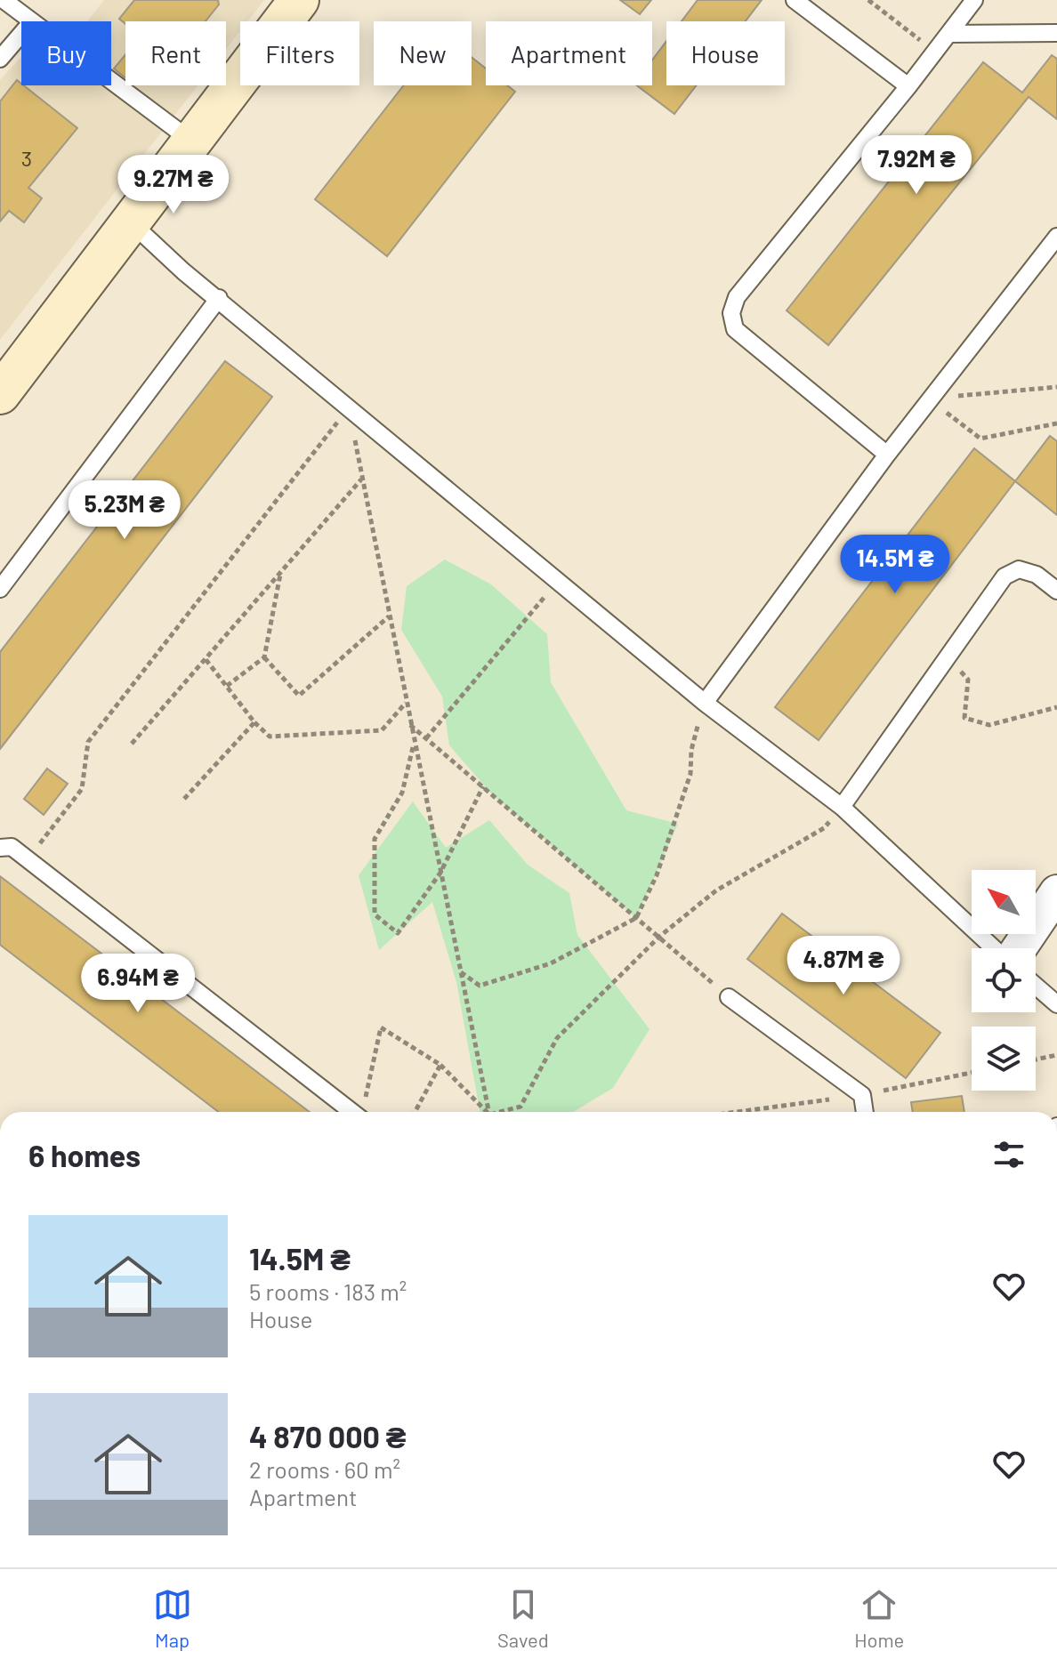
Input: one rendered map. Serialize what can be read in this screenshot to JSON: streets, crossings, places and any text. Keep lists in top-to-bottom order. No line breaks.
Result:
{"house_numbers":["3"],"north":"top left","page":{"chip":["Buy","Rent","Filters","New","Apartment","House"],"price":["7.92M ₴","9.27M ₴","5.23M ₴","14.5M ₴","4.87M ₴","6.94M ₴"],"heading":"6 homes","list":[{"name":"14.5M ₴","note":"5 rooms · 183 m² · House"},{"name":"4 870 000 ₴","note":"2 rooms · 60 m² · Apartment"}],"tabs":["Map","Saved","Home"]}}
